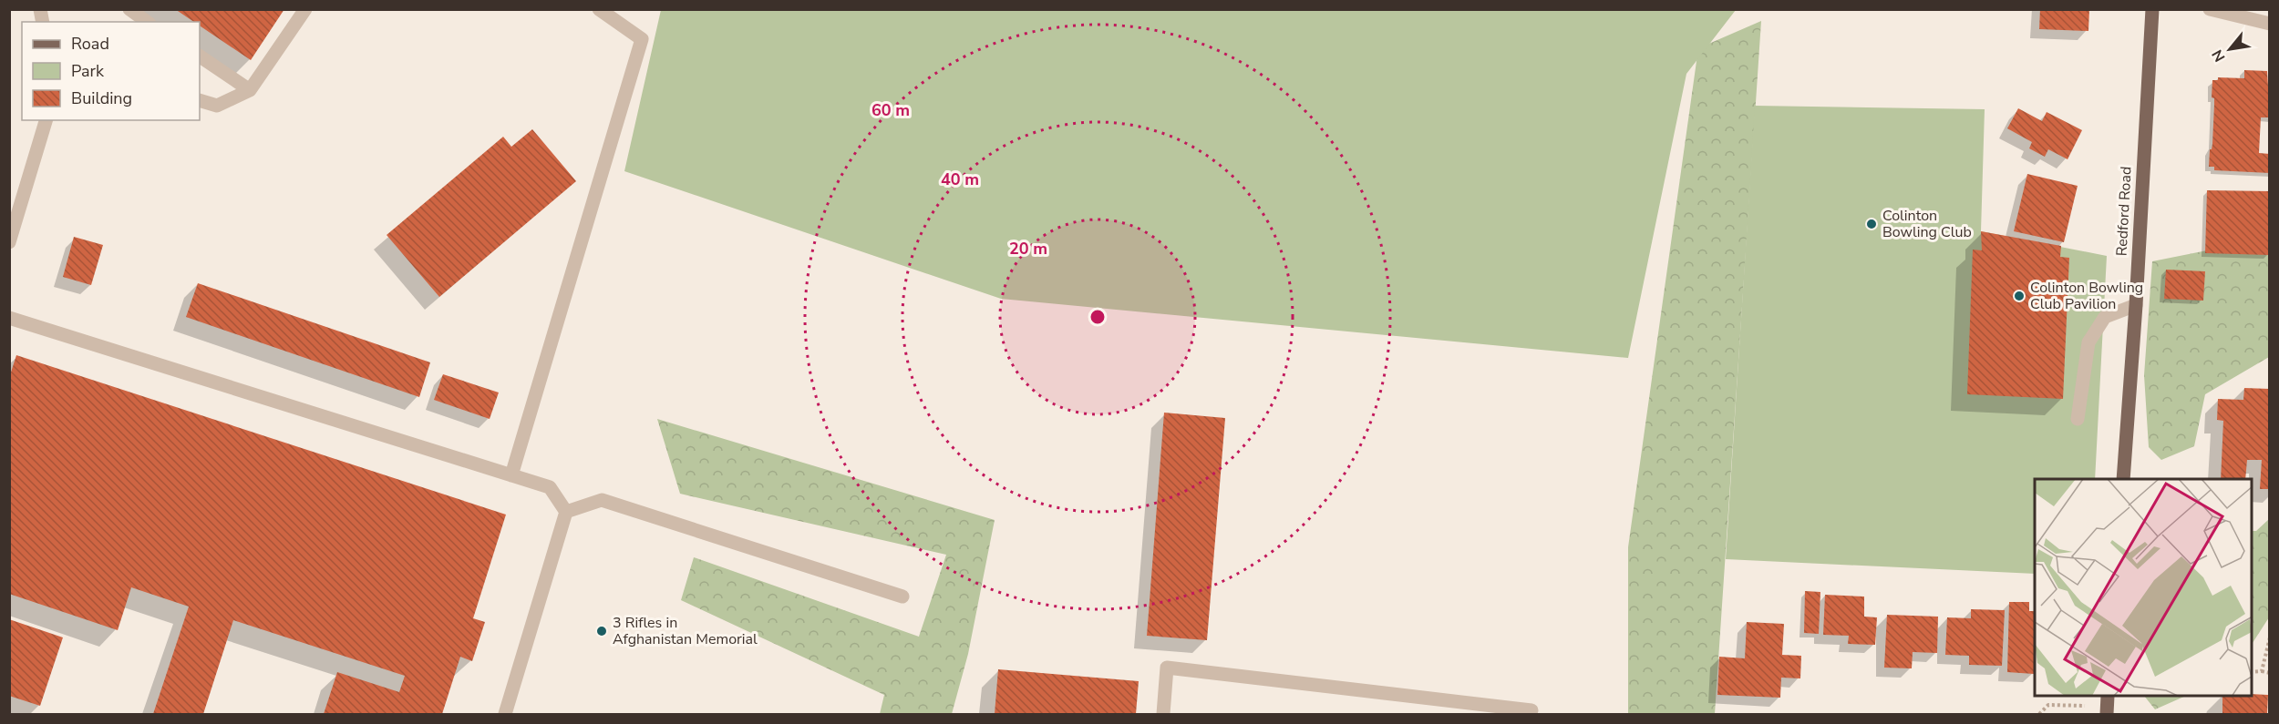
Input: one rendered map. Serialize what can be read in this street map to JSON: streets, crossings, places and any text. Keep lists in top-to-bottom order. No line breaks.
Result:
{"streets":{"main road":["Redford Road"]},"places":["Colinton Bowling Club","Colinton Bowling Club Pavilion","3 Rifles in Afghanistan Memorial"],"legend":["Road","Park","Building"],"north":"bottom left","rings":["60 m","40 m","20 m"]}
